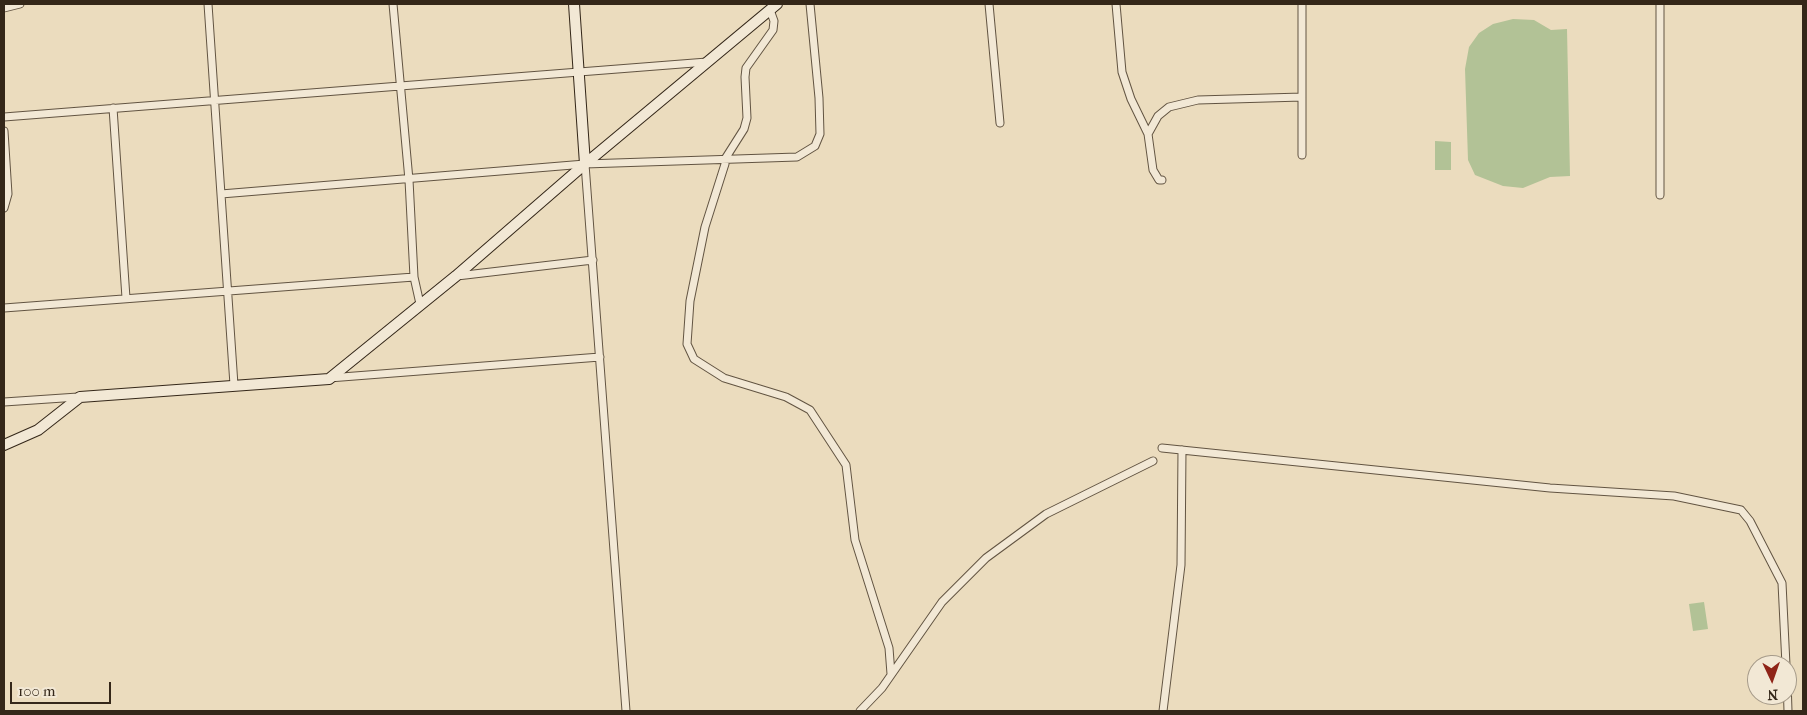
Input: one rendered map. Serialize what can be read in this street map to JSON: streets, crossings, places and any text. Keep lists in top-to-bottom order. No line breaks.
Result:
{"scale_bar":"100 m","north":"bottom"}
